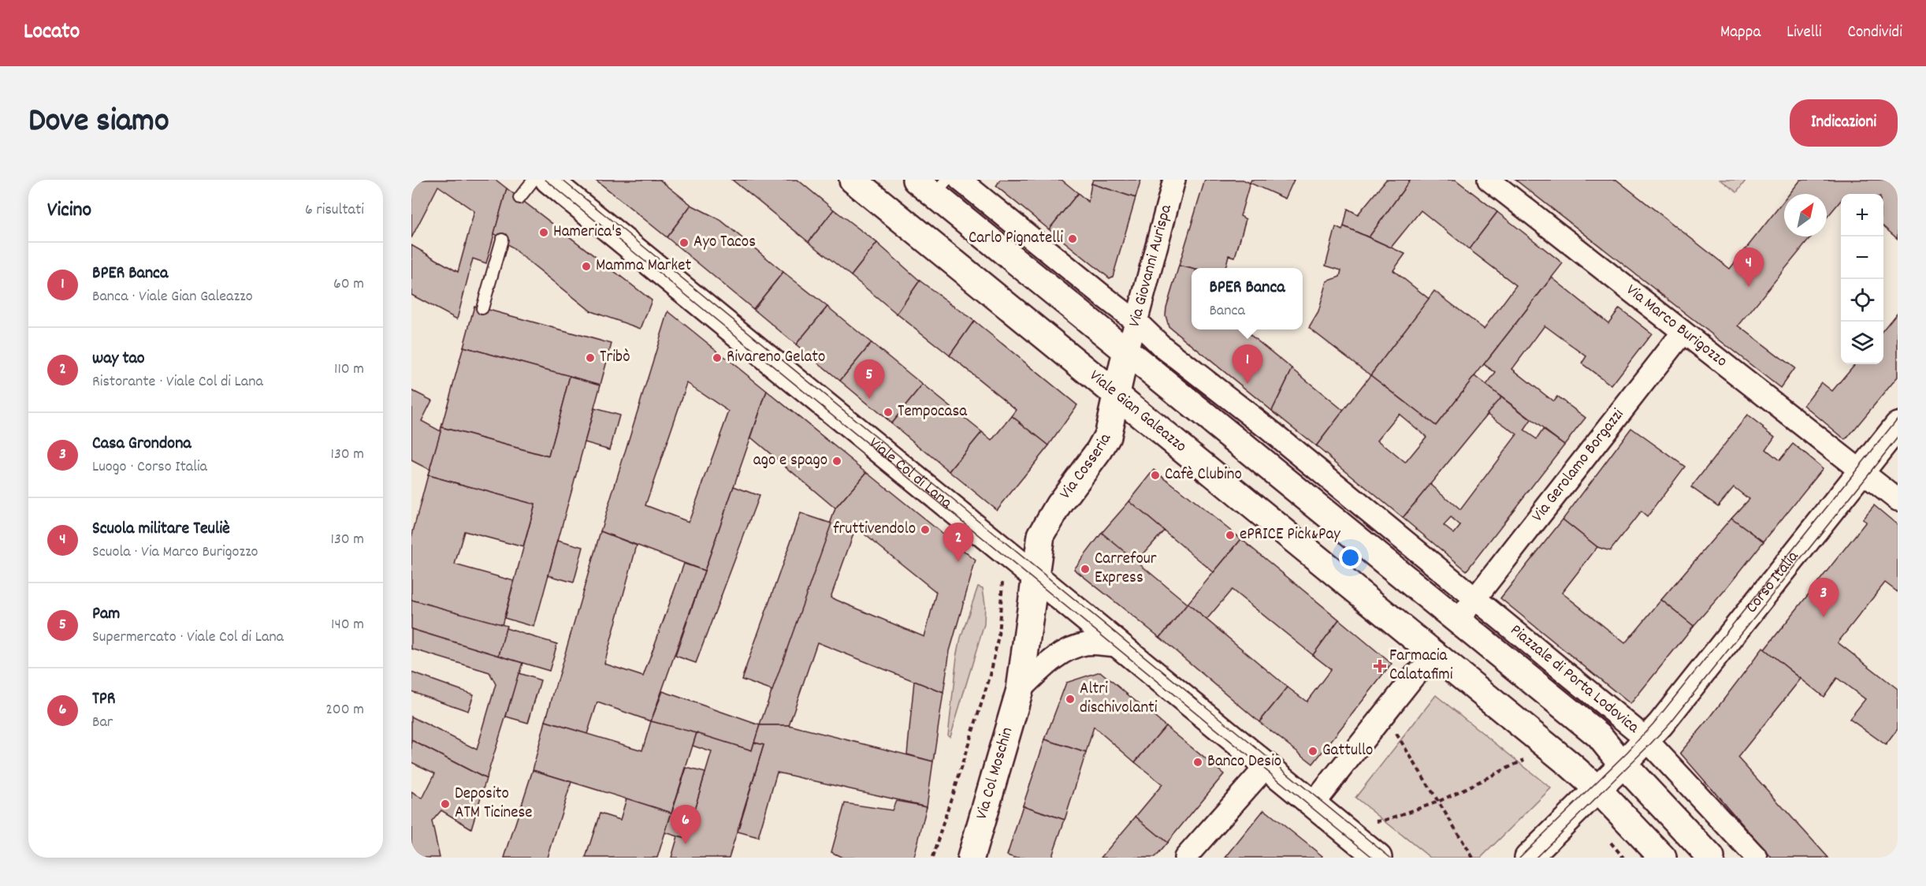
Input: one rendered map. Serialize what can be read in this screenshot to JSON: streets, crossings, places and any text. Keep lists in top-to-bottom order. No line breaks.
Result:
{"streets":{"main road":["Viale Gian Galeazzo","Via Cosseria","Viale Col di Lana","Corso Italia","Piazzale di Porta Lodovica","Via Col Moschin"],"street":["Via Giovanni Aurispa","Via Marco Burigozzo","Via Gerolamo Borgazzi"]},"crossings":[["Via Giovanni Aurispa","Via Cosseria"],["Via Marco Burigozzo","Via Gerolamo Borgazzi"],["Via Marco Burigozzo","Corso Italia"],["Viale Gian Galeazzo","Via Cosseria"],["Via Gerolamo Borgazzi","Piazzale di Porta Lodovica"],["Via Cosseria","Viale Col di Lana"],["Via Cosseria","Via Col Moschin"],["Viale Col di Lana","Via Col Moschin"],["Corso Italia","Piazzale di Porta Lodovica"]],"places":{"other":["Hamerica's","Carlo Pignatelli","Ayo Tacos","Mamma Market","Tribò","Rivareno Gelato","Tempocasa","ago e spago","Cafè Clubino","fruttivendolo","ePRICE Pick&Pay","Carrefour Express","Altri dischivolanti","Gattullo","Banco Desio","Deposito ATM Ticinese"],"health":["Farmacia Calatafimi"]},"north":"top right","page":{"header":"Locato","nav":["Mappa","Livelli","Condividi"],"title":"Dove siamo","buttons":"Indicazioni","heading":["Vicino","6 risultati"],"map_buttons":["+","−"],"list":[{"mark":"1","name":"BPER Banca","note":"Banca · Viale Gian Galeazzo","value":"60 m"},{"mark":"2","name":"way tao","note":"Ristorante · Viale Col di Lana","value":"110 m"},{"mark":"3","name":"Casa Grondona","note":"Luogo · Corso Italia","value":"130 m"},{"mark":"4","name":"Scuola militare Teuliè","note":"Scuola · Via Marco Burigozzo","value":"130 m"},{"mark":"5","name":"Pam","note":"Supermercato · Viale Col di Lana","value":"140 m"},{"mark":"6","name":"TPR","note":"Bar","value":"200 m"}],"pins":["4","1","5","2","3","6"],"popup":["BPER Banca","Banca"]}}
